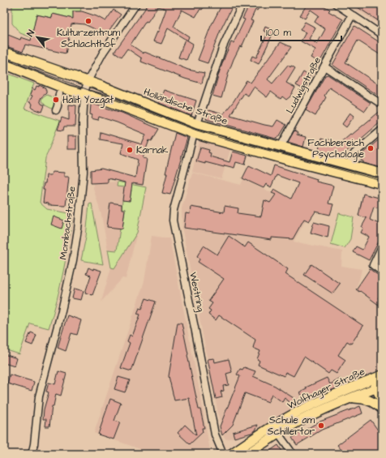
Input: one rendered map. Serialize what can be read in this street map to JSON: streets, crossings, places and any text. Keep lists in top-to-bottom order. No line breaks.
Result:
{"streets":{"main road":["Holländische Straße","Wolfhager Straße"],"street":["Ludwigstraße","Mombachstraße","Westring"]},"crossings":[["Ludwigstraße","Holländische Straße"],["Holländische Straße","Mombachstraße"]],"places":["Kulturzentrum Schlachthof","Halit Yozgat","Fachbereich Psychologie","Karnak","Schule am Schillertor"],"scale_bar":"100 m","north":"top left"}
